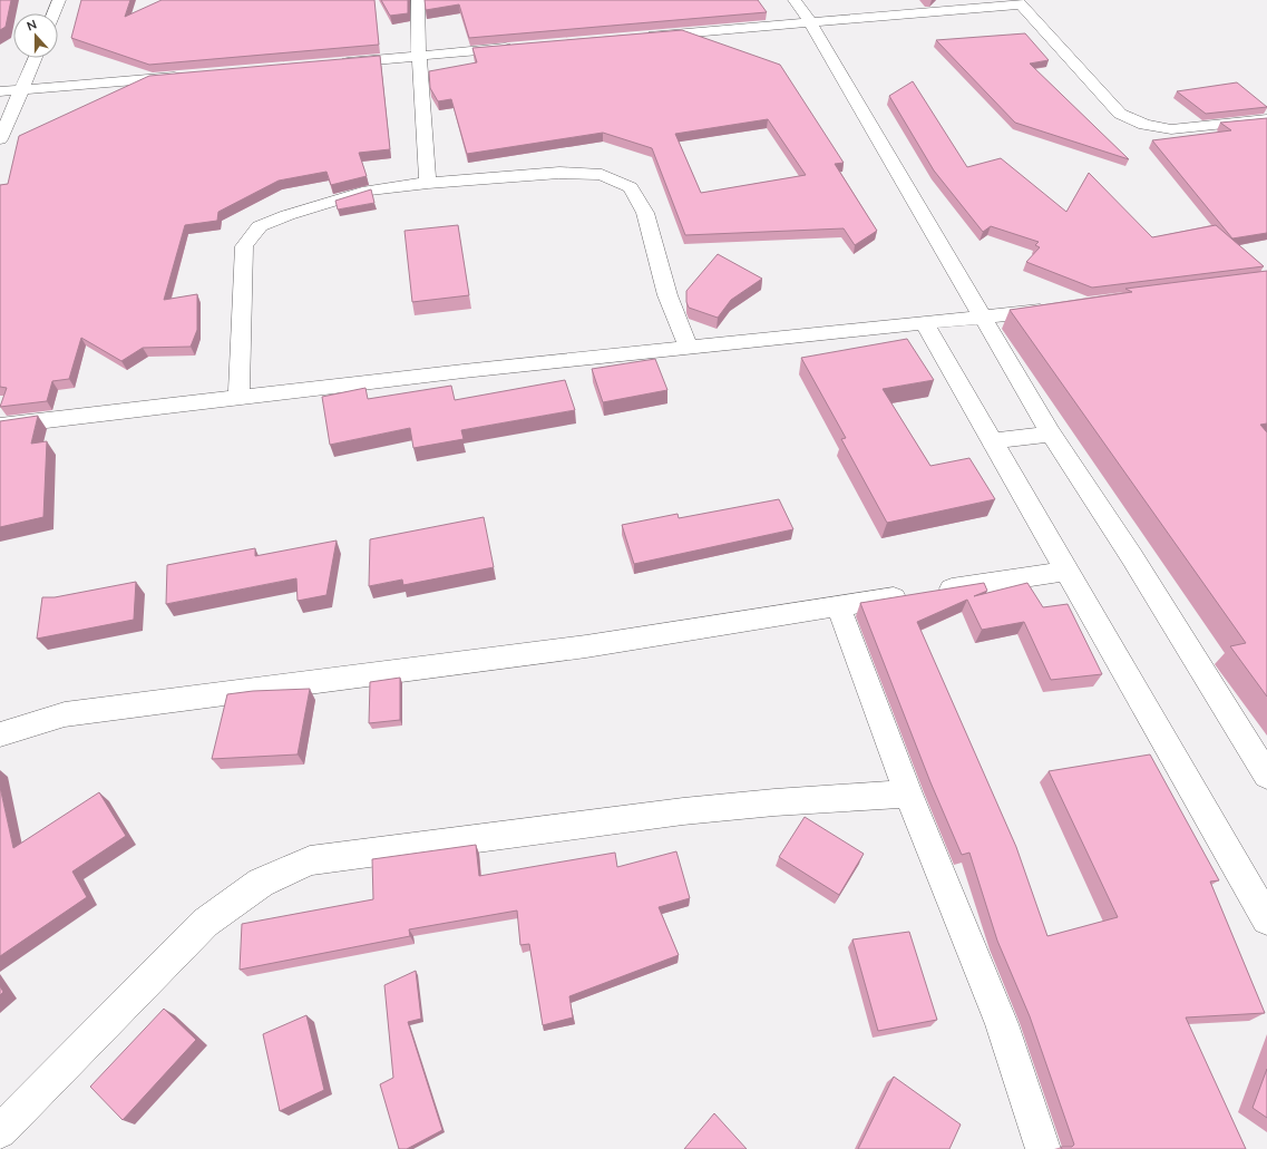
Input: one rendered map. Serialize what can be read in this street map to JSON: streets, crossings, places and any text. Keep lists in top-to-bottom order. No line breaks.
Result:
{"north":"top"}
